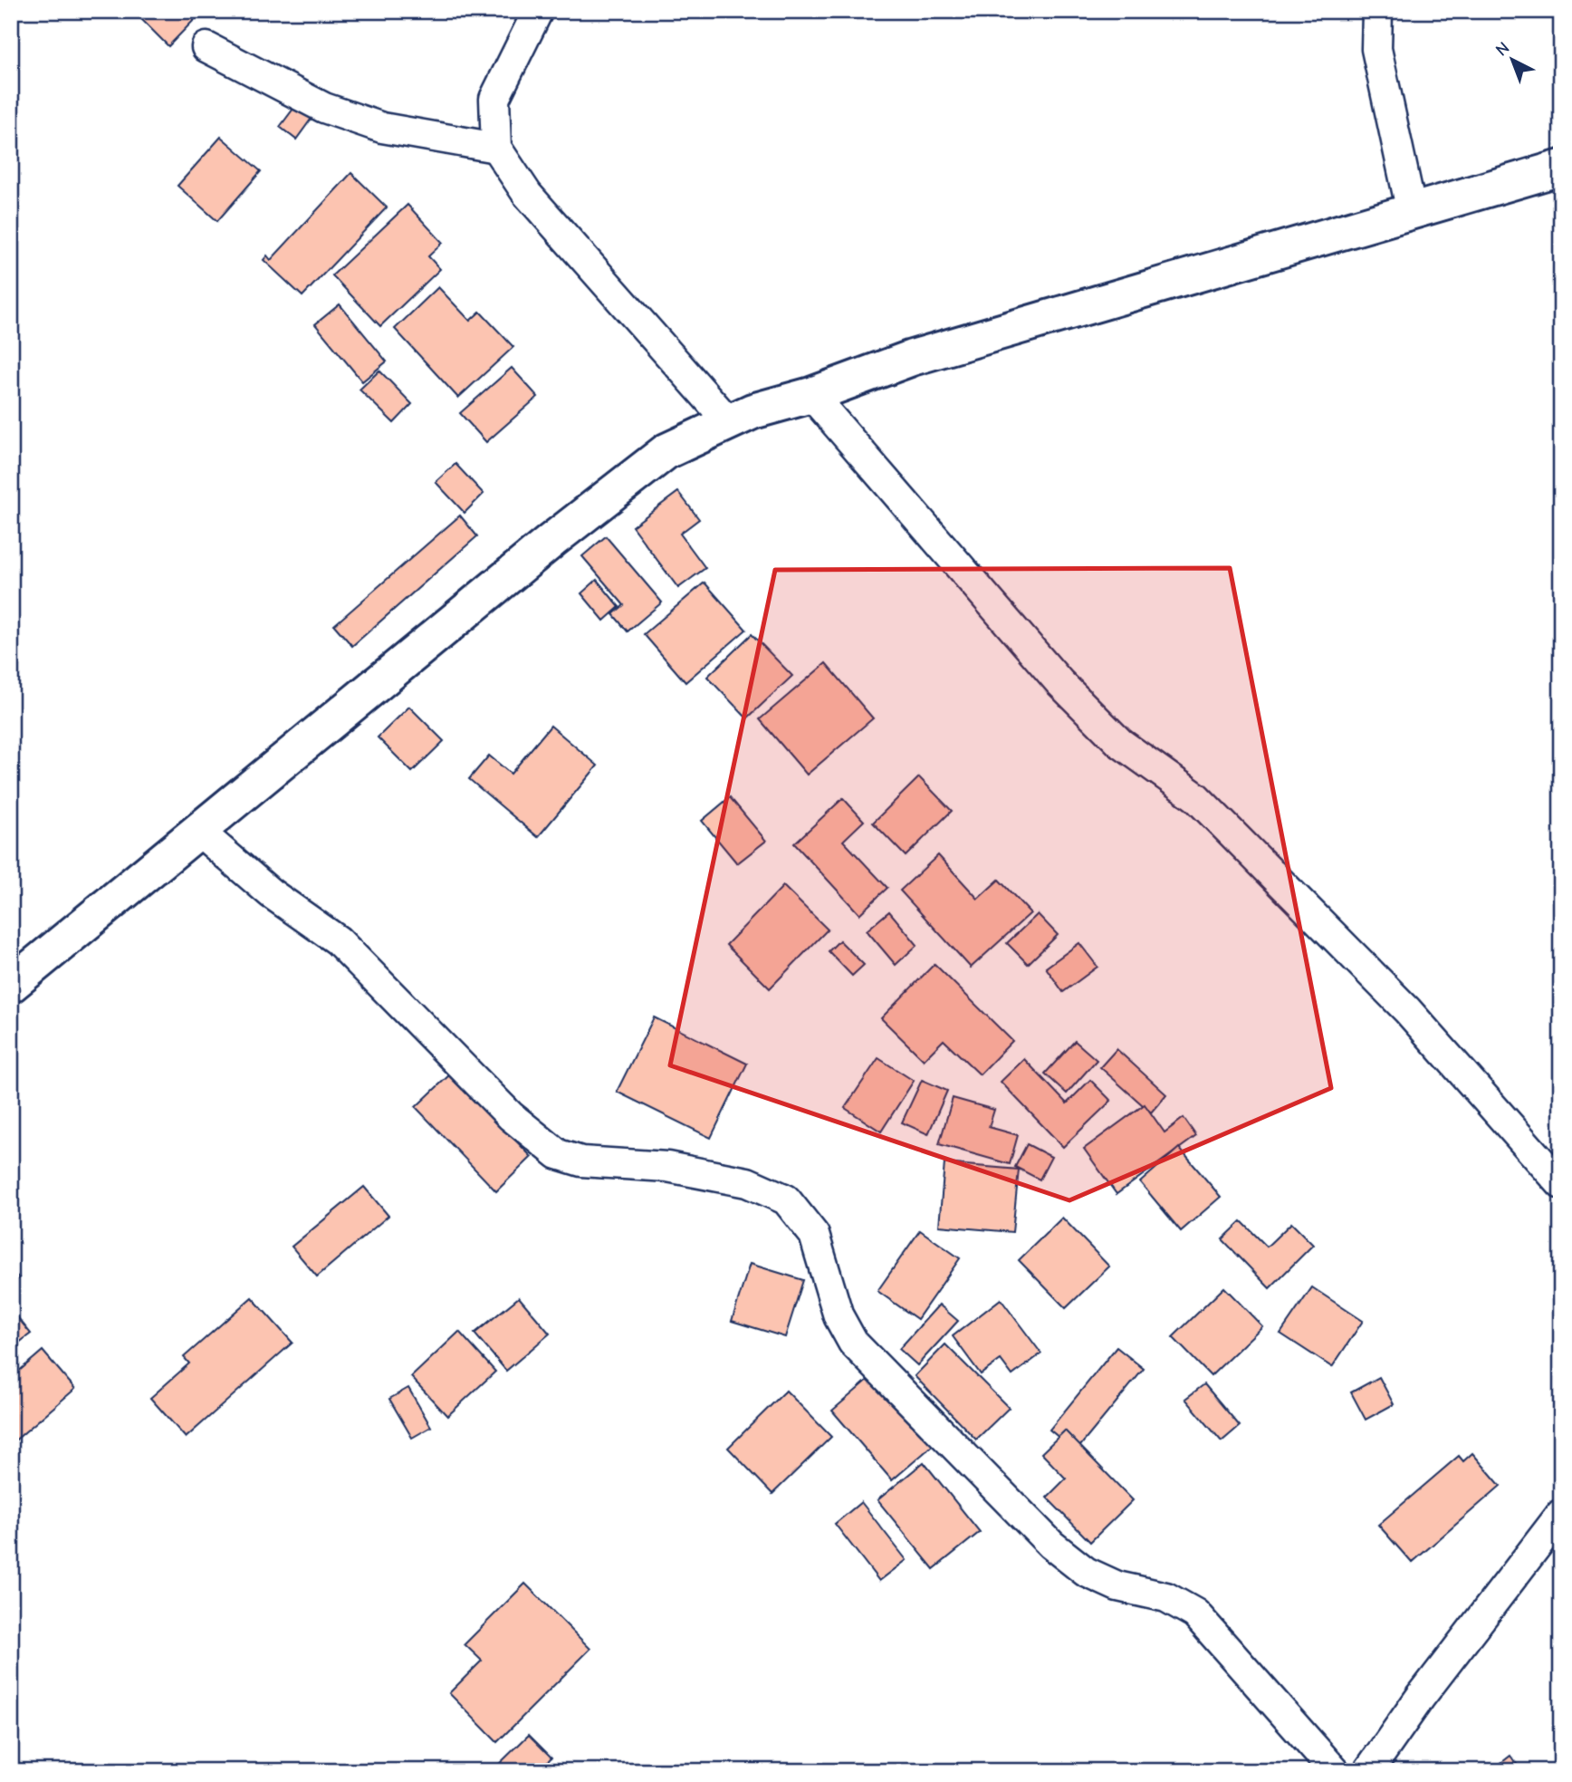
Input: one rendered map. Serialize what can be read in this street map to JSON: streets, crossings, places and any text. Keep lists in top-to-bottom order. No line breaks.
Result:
{"north":"top left"}
